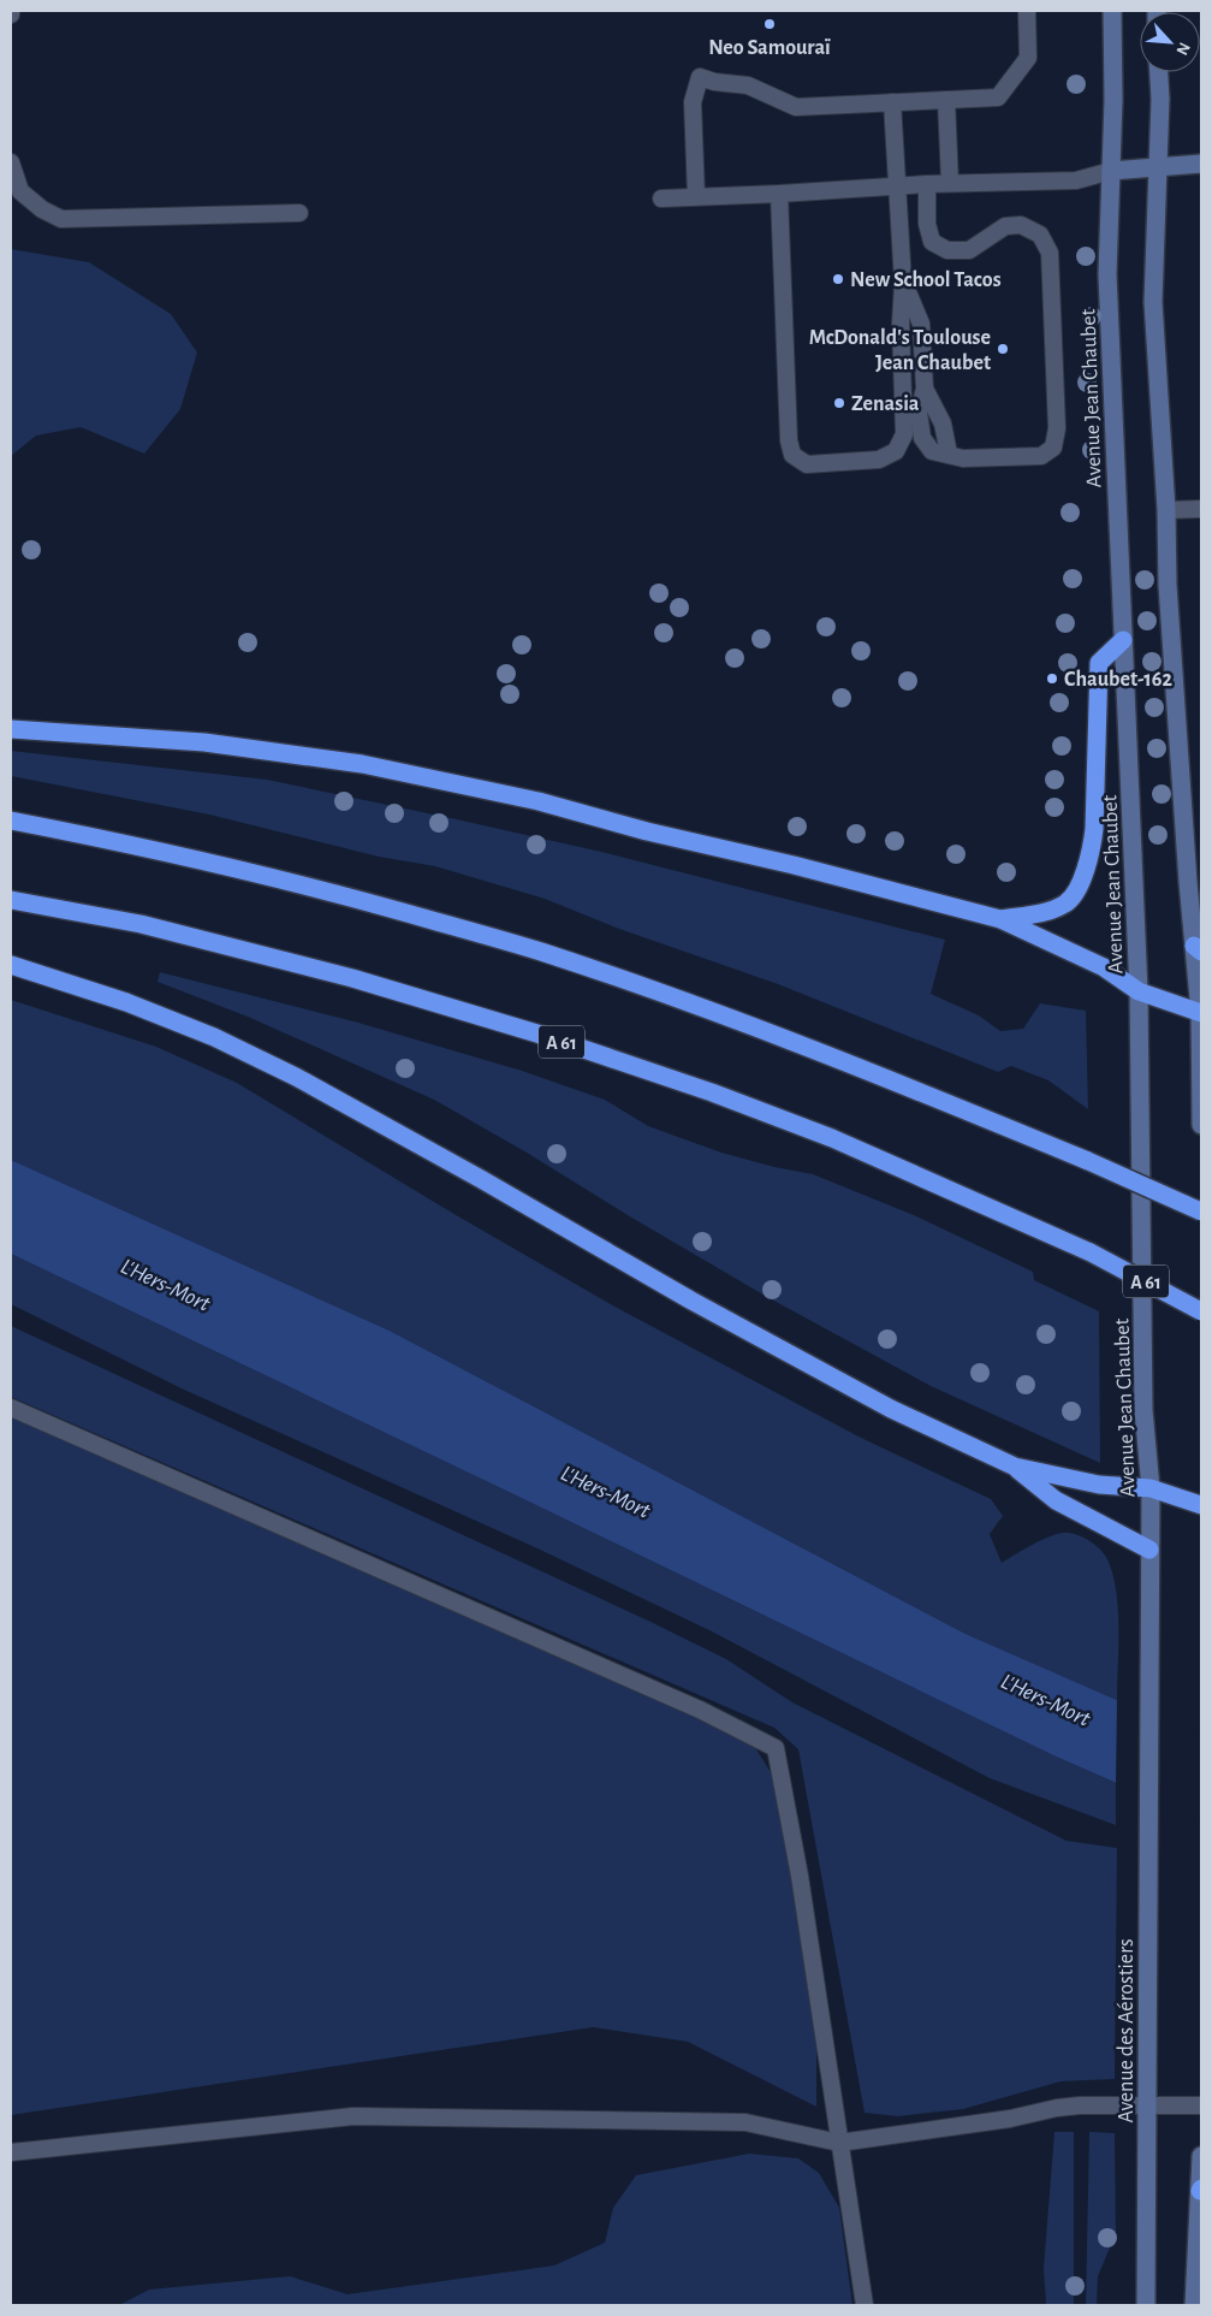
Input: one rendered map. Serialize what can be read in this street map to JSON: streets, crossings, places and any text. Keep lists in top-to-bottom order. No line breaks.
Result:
{"streets":{"highway":["A 61"],"main road":["Avenue Jean Chaubet","Avenue des Aérostiers"]},"crossings":[["Avenue Jean Chaubet","Avenue des Aérostiers"]],"water":["L'Hers-Mort"],"places":["Neo Samouraï","New School Tacos","McDonald's Toulouse Jean Chaubet","Zenasia","Chaubet-162"],"north":"bottom right"}
